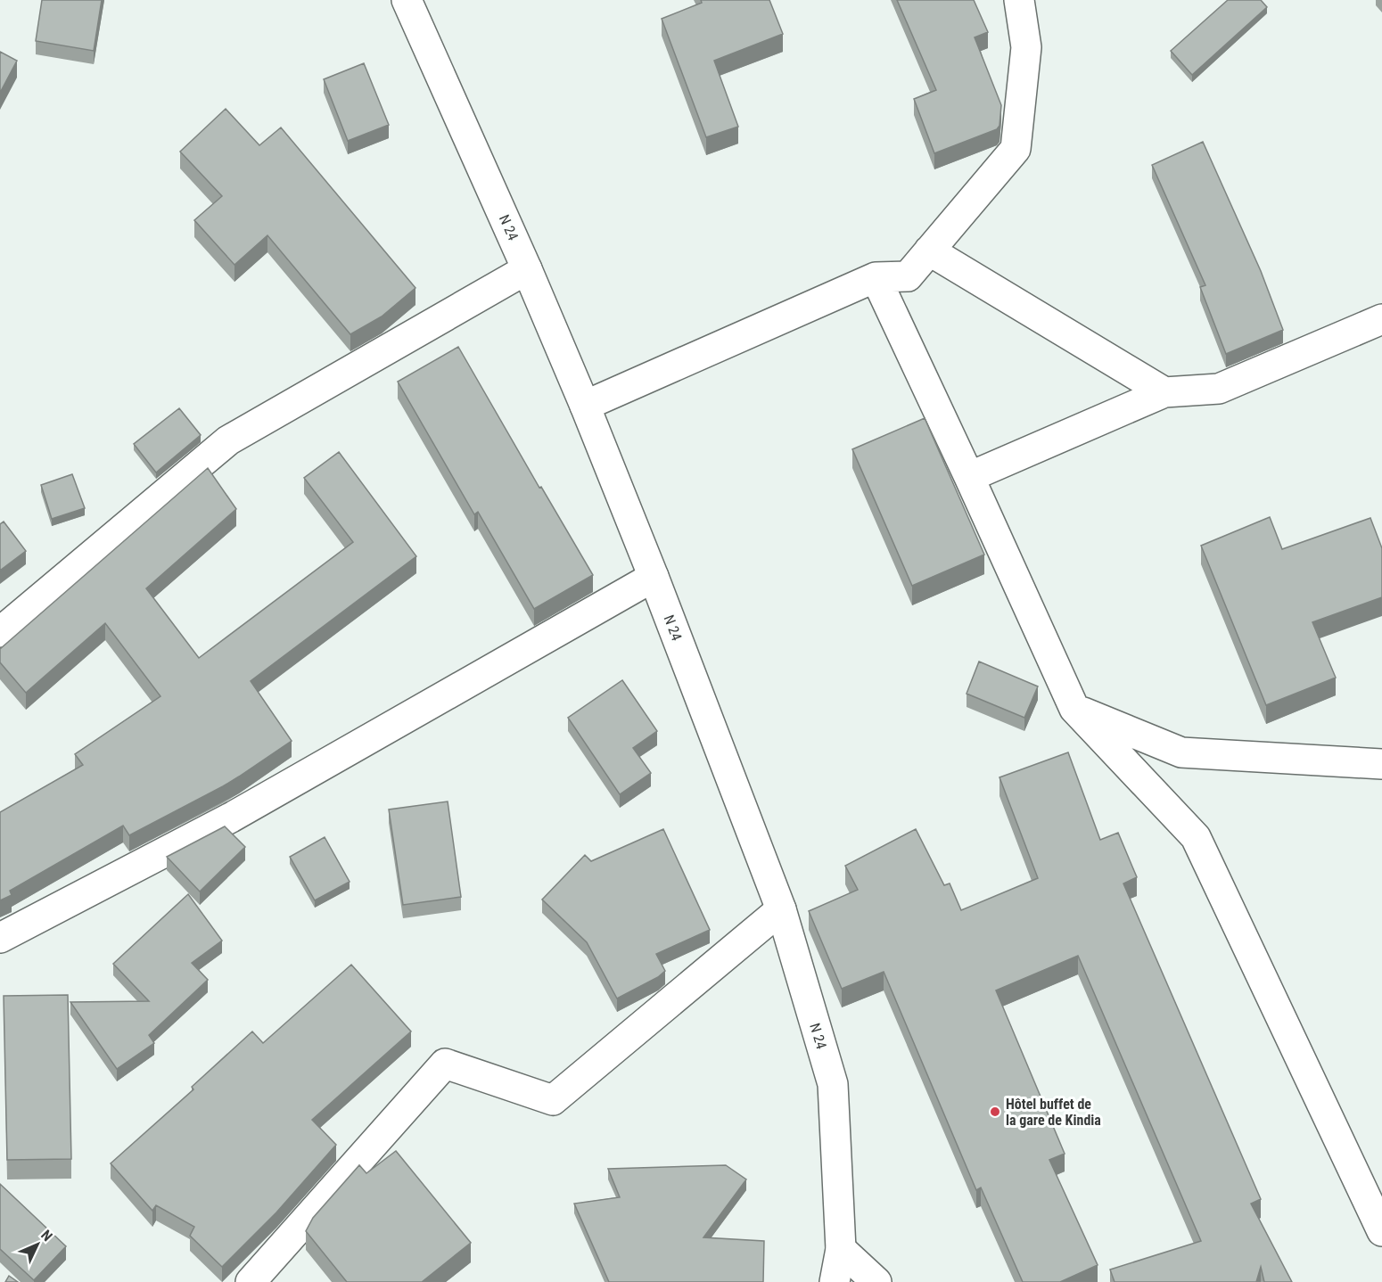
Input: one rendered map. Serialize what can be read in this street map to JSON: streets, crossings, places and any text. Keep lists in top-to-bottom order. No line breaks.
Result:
{"streets":{"street":["N 24"]},"places":["Hôtel buffet de la gare de Kindia"],"north":"top right"}
